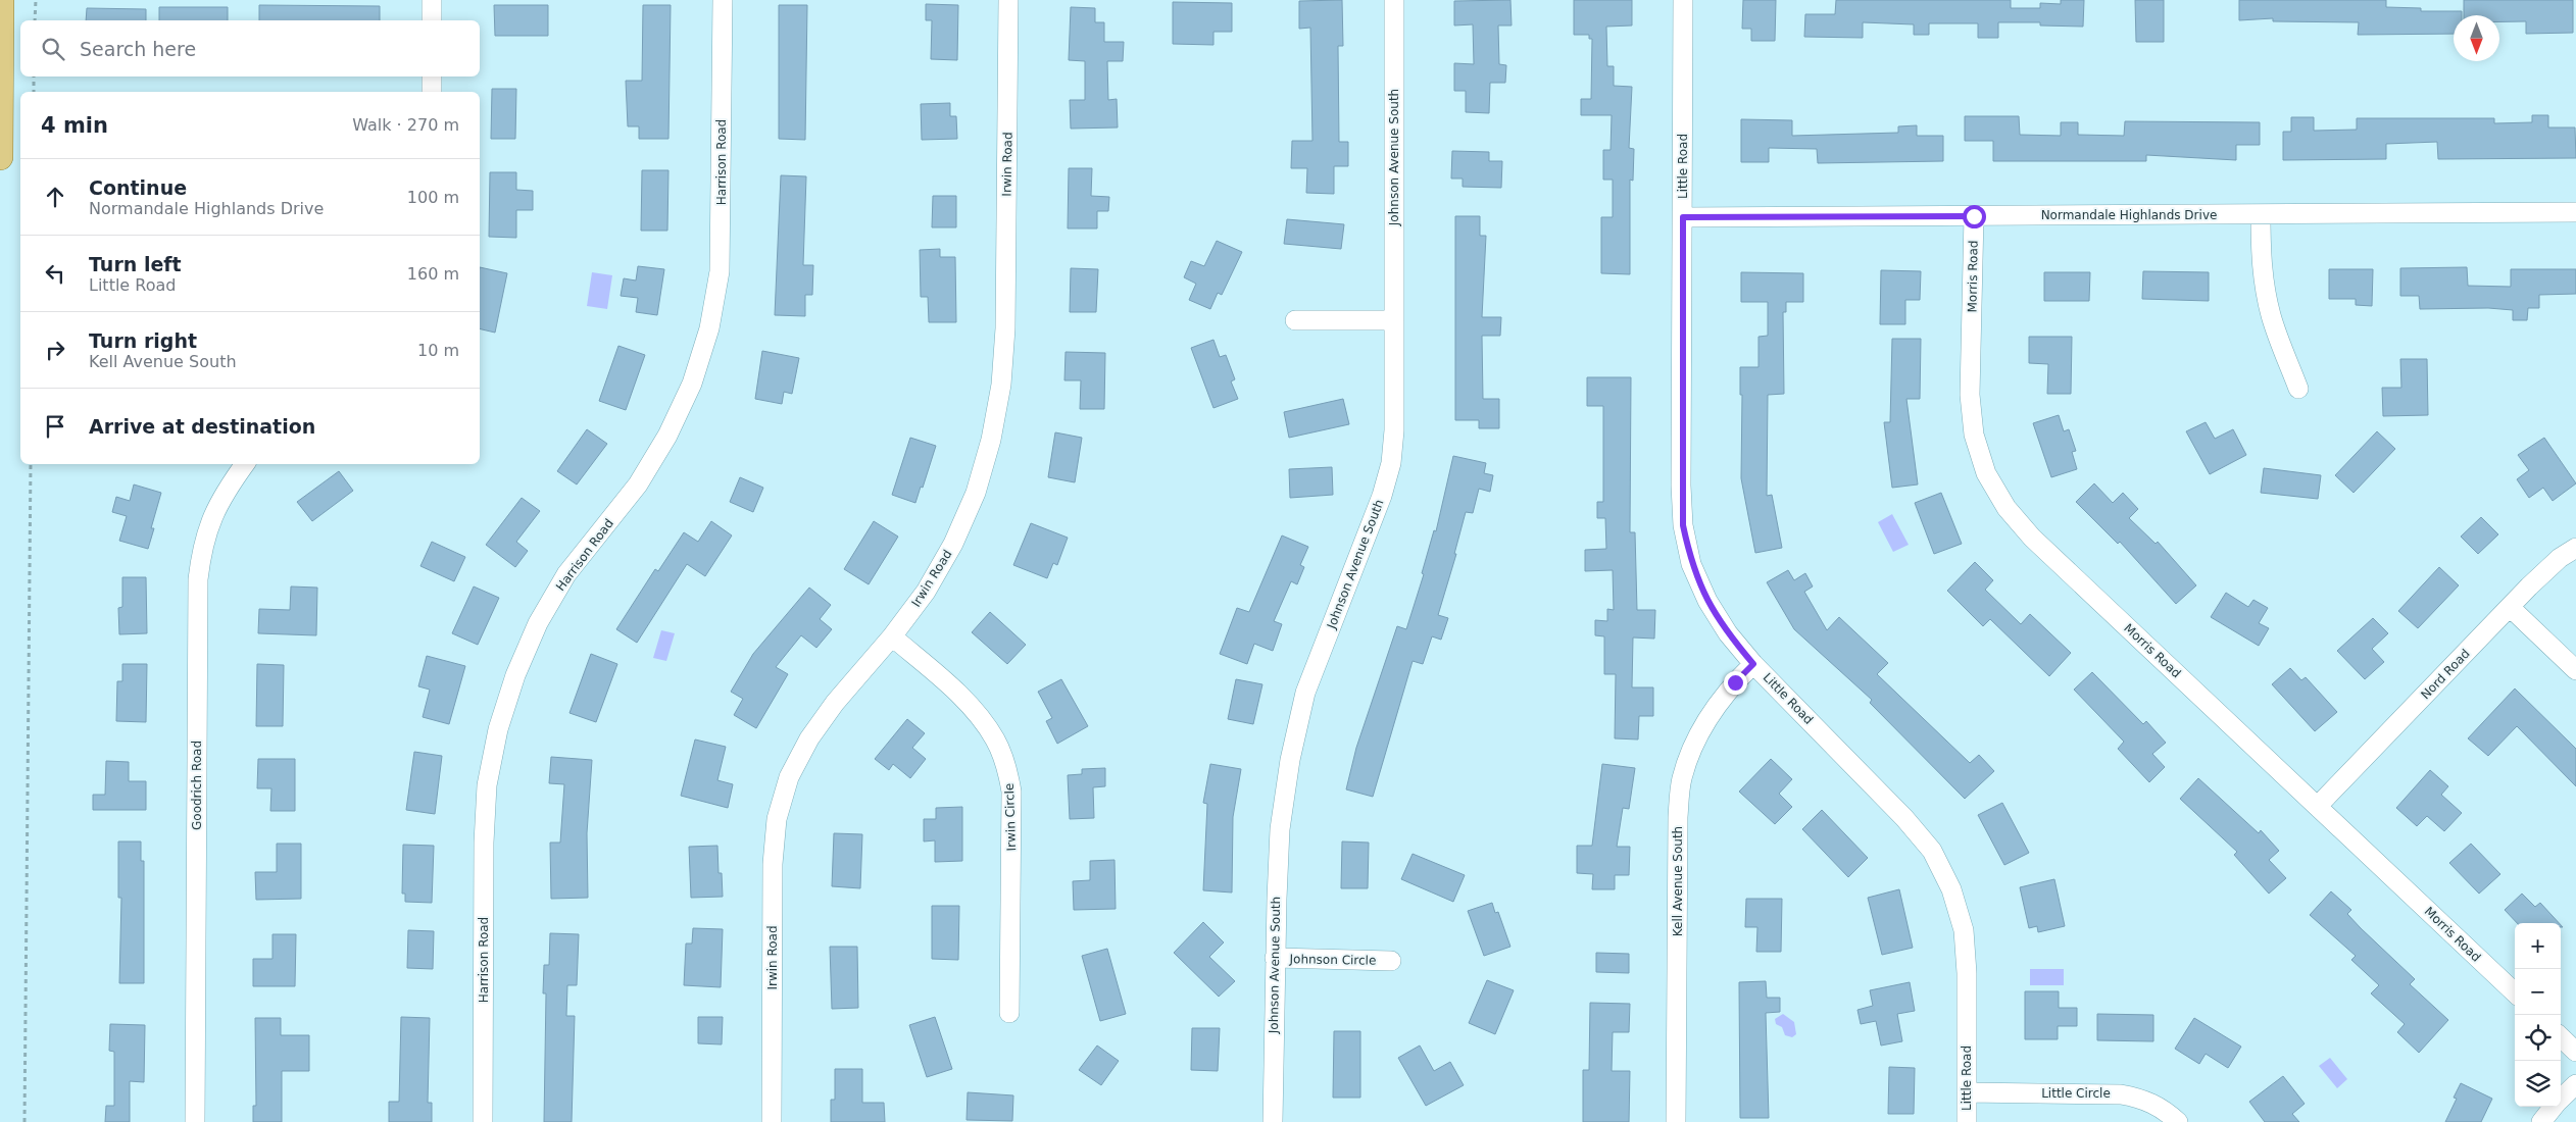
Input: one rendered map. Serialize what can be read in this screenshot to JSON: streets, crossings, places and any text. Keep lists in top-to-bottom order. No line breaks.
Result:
{"streets":{"street":["Johnson Avenue South","Harrison Road","Irwin Road","Little Road","Normandale Highlands Drive","Morris Road","Nord Road","Goodrich Road","Irwin Circle","Kell Avenue South","Johnson Circle","Little Circle"]},"crossings":[["Johnson Avenue South","Johnson Circle"],["Irwin Road","Irwin Circle"],["Little Road","Normandale Highlands Drive"],["Little Road","Kell Avenue South"],["Little Road","Little Circle"],["Normandale Highlands Drive","Morris Road"],["Morris Road","Nord Road"]],"north":"bottom","page":{"search":"Search here","heading":["4 min","Walk · 270 m"],"list":[["Continue","Normandale Highlands Drive","100 m"],["Turn left","Little Road","160 m"],["Turn right","Kell Avenue South","10 m"],"Arrive at destination"],"map_buttons":["+","−"]}}
